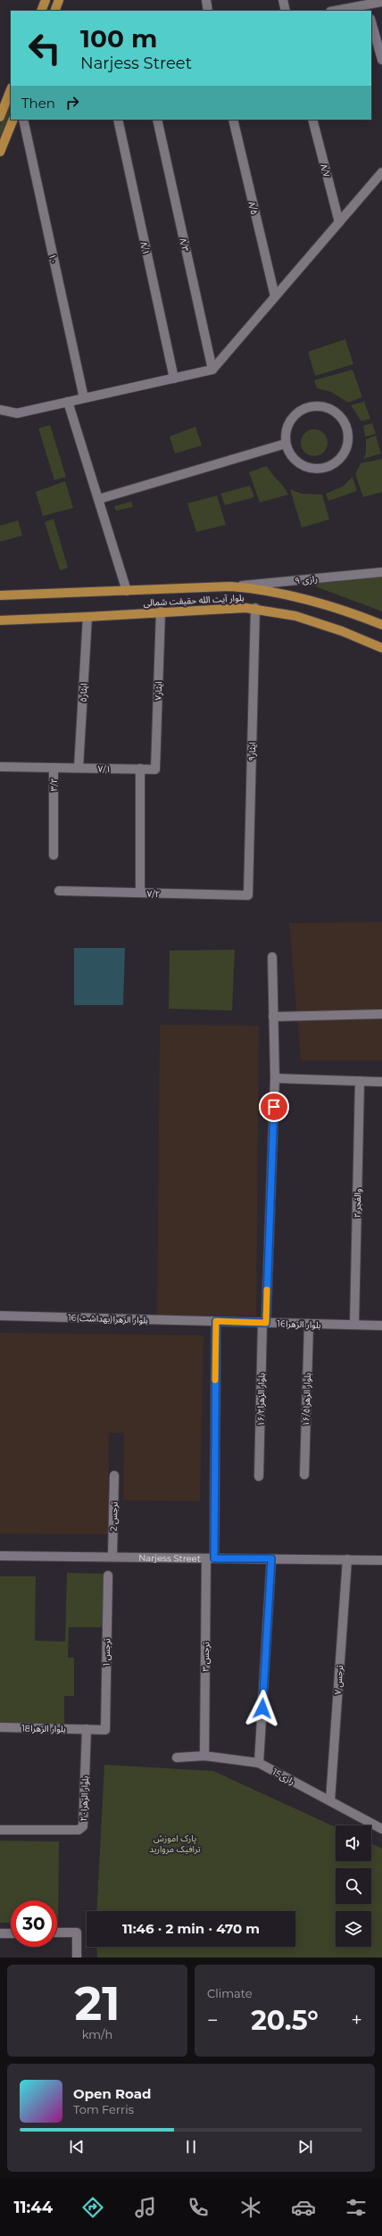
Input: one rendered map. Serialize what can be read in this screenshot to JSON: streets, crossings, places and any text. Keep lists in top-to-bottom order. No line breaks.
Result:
{"streets":{"main road":["بلوار آیت الله حقیقت شمالی"],"street":["۸/۷","۸/۵","۸/۳","۸/۱","۱۰","رازی ۹","ایثار۷","ایثار۵","ایثار۹","۷/۱","۳/۲","۷/۲","والفجر ۲","16بلوار الزهرا(بهداشت)","16بلوار الزهرا","بلوار الزهرا۱۶/۳","بلوار الزهرا۱۶/۵","2 نرجس","Narjess Street","1 نرجس","نرجس ۳","نرجس ۷","18بلوار الزهرا","15رازی","بلوار الزهرا۲۰"]},"crossings":[["رازی ۹","بلوار آیت الله حقیقت شمالی"],["بلوار آیت الله حقیقت شمالی","ایثار۷"],["بلوار آیت الله حقیقت شمالی","ایثار۵"],["بلوار آیت الله حقیقت شمالی","ایثار۹"],["ایثار۷","۷/۱"],["ایثار۵","۷/۱"],["ایثار۹","۷/۲"],["۷/۱","۳/۲"],["والفجر ۲","16بلوار الزهرا"],["16بلوار الزهرا(بهداشت)","16بلوار الزهرا"],["16بلوار الزهرا(بهداشت)","نرجس ۳"],["16بلوار الزهرا","بلوار الزهرا۱۶/۳"],["16بلوار الزهرا","بلوار الزهرا۱۶/۵"],["16بلوار الزهرا","نرجس ۳"],["2 نرجس","Narjess Street"],["Narjess Street","نرجس ۳"],["Narjess Street","نرجس ۷"],["1 نرجس","18بلوار الزهرا"],["نرجس ۳","15رازی"],["نرجس ۷","15رازی"],["18بلوار الزهرا","بلوار الزهرا۲۰"]],"parks":["پارک اموزش ترافیک مروارید"],"page":{"turn":["100 m","Narjess Street"],"then":"Then","limit":"30","trip":"11:46 · 2 min · 470 m","tile":[["21","km/h"],"Climate"],"heat":["−","20.5°","+"],"song":["Open Road","Tom Ferris"],"tabs":"11:44"}}
